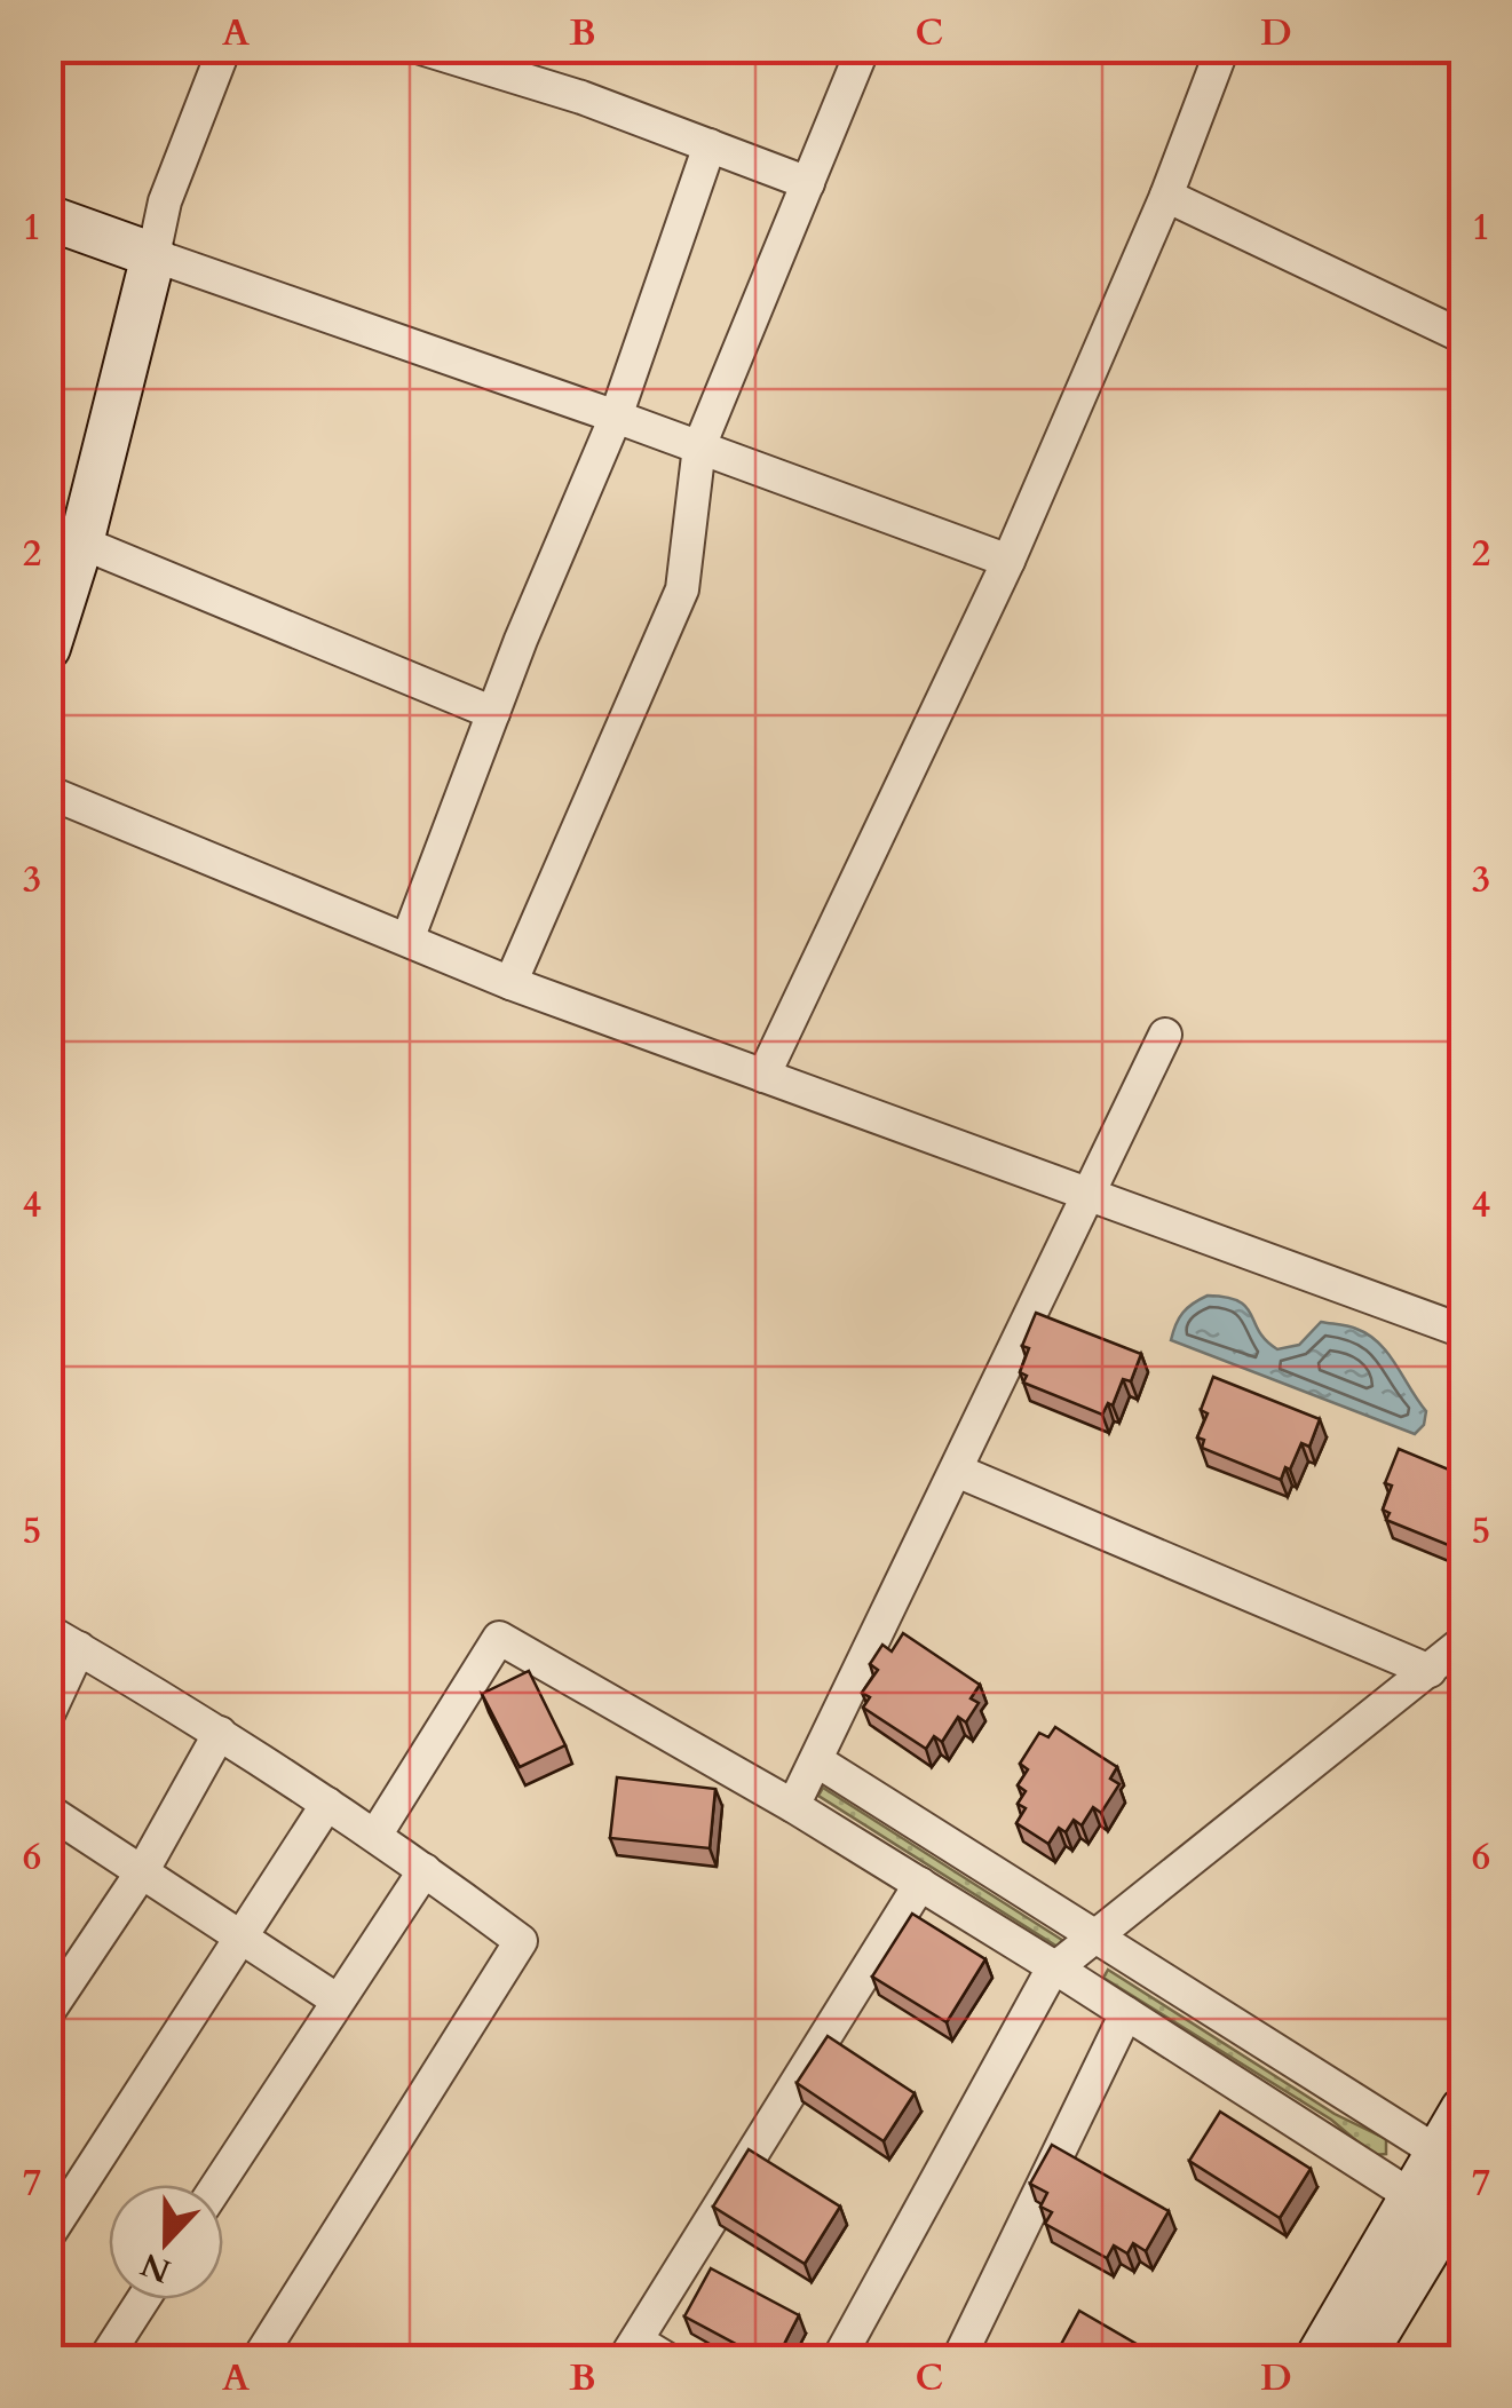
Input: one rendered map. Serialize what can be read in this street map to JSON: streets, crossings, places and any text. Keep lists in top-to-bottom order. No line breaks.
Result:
{"north":"bottom","grid":{"columns":["A","B","C","D"],"rows":["1","2","3","4","5","6","7"]}}
